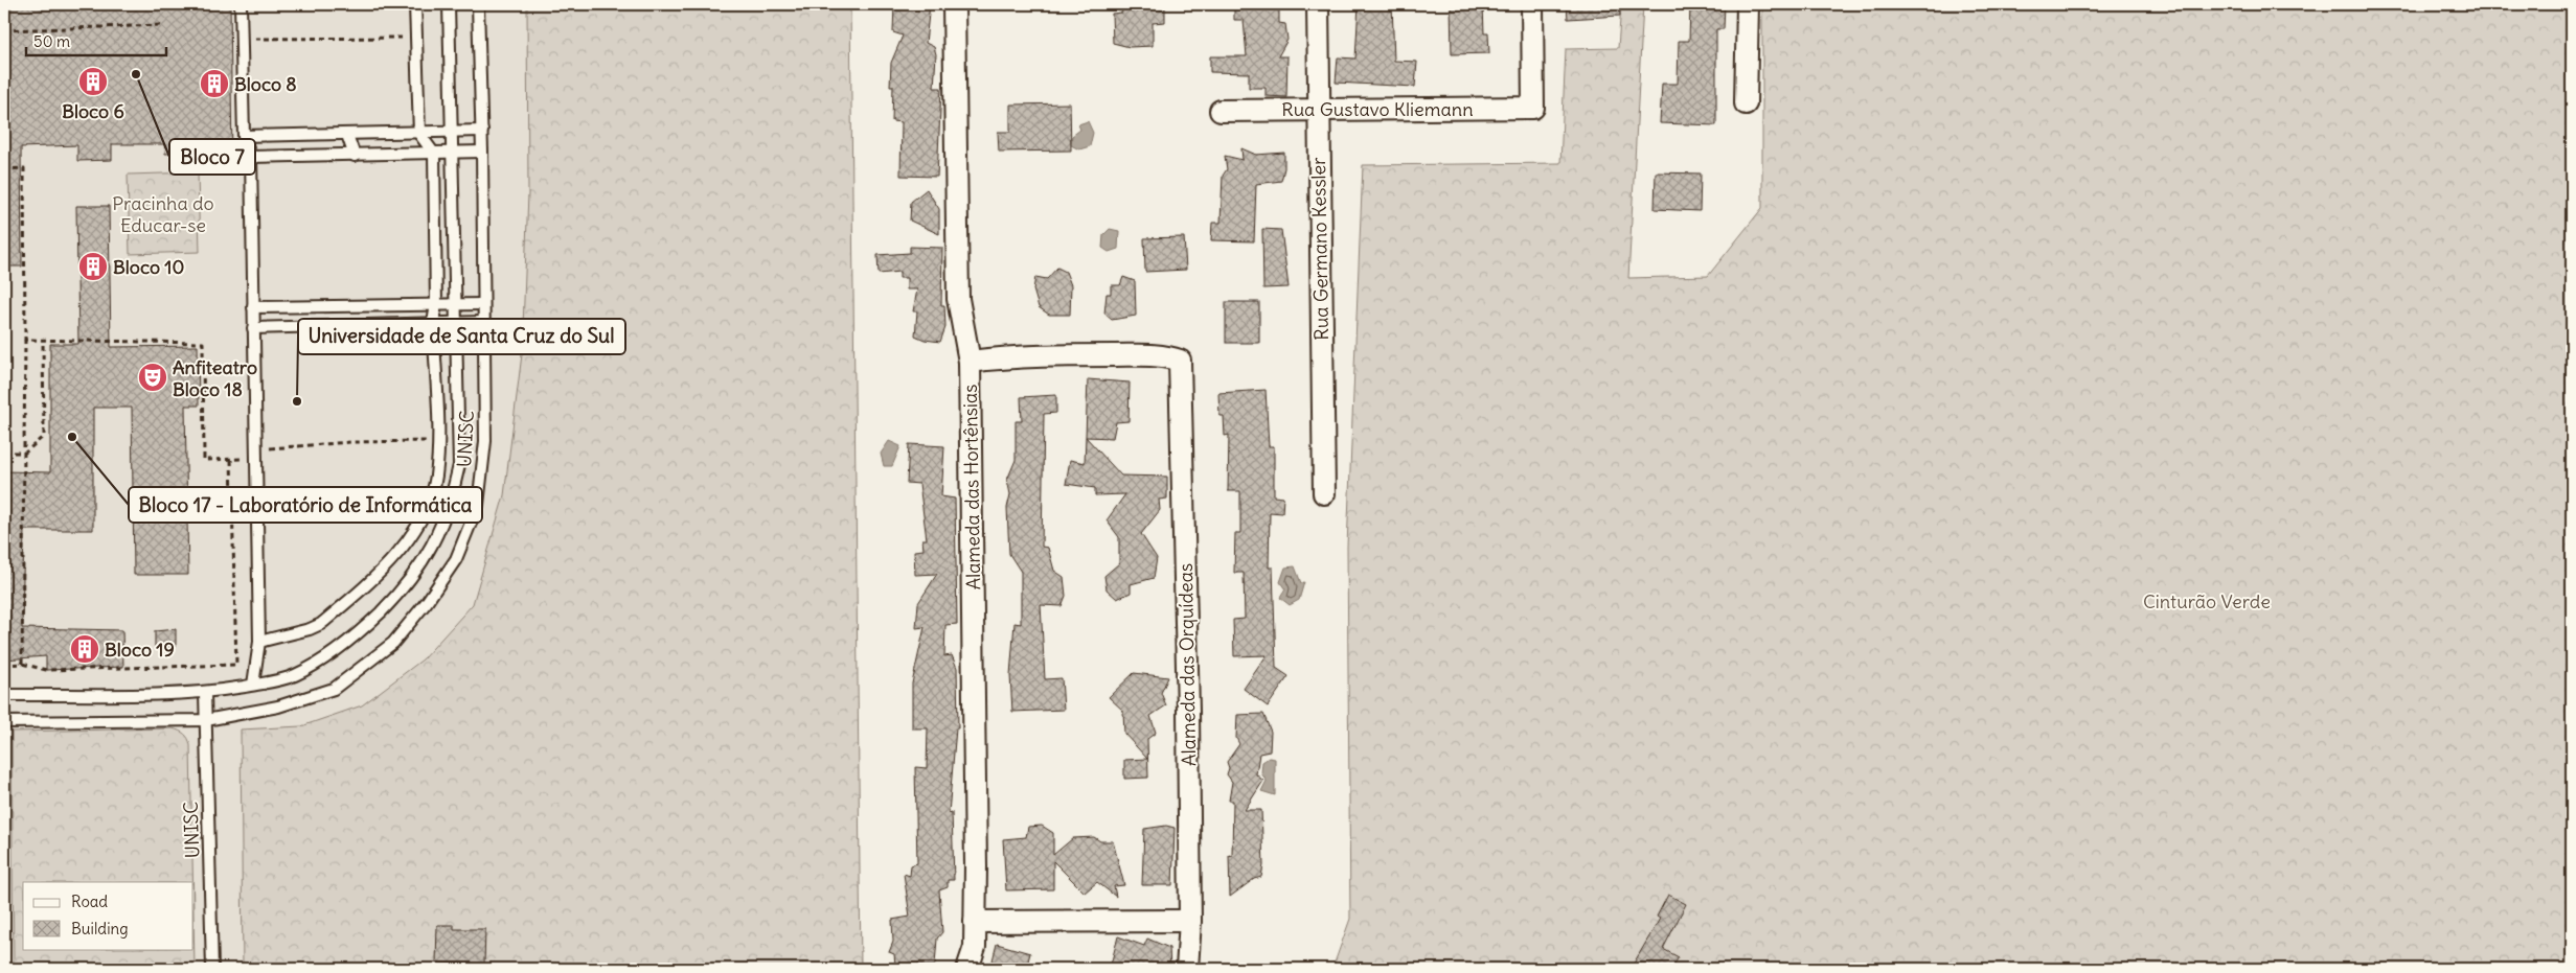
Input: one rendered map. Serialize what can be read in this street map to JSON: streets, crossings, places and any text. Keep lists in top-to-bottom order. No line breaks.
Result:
{"streets":{"street":["Rua Gustavo Kliemann","Rua Germano Kessler","Alameda das Hortênsias","Alameda das Orquídeas"],"lane":["UNISC"]},"crossings":[["Rua Gustavo Kliemann","Rua Germano Kessler"],["Alameda das Hortênsias","Alameda das Orquídeas"]],"parks":["Pracinha do Educar-se","Cinturão Verde"],"places":{"other":["Bloco 7","Universidade de Santa Cruz do Sul","Bloco 17 - Laboratório de Informática"],"building":["Bloco 6","Bloco 8","Bloco 10","Bloco 19"],"theatre":["Anfiteatro Bloco 18"]},"legend":["Road","Building"],"scale_bar":"50 m"}
